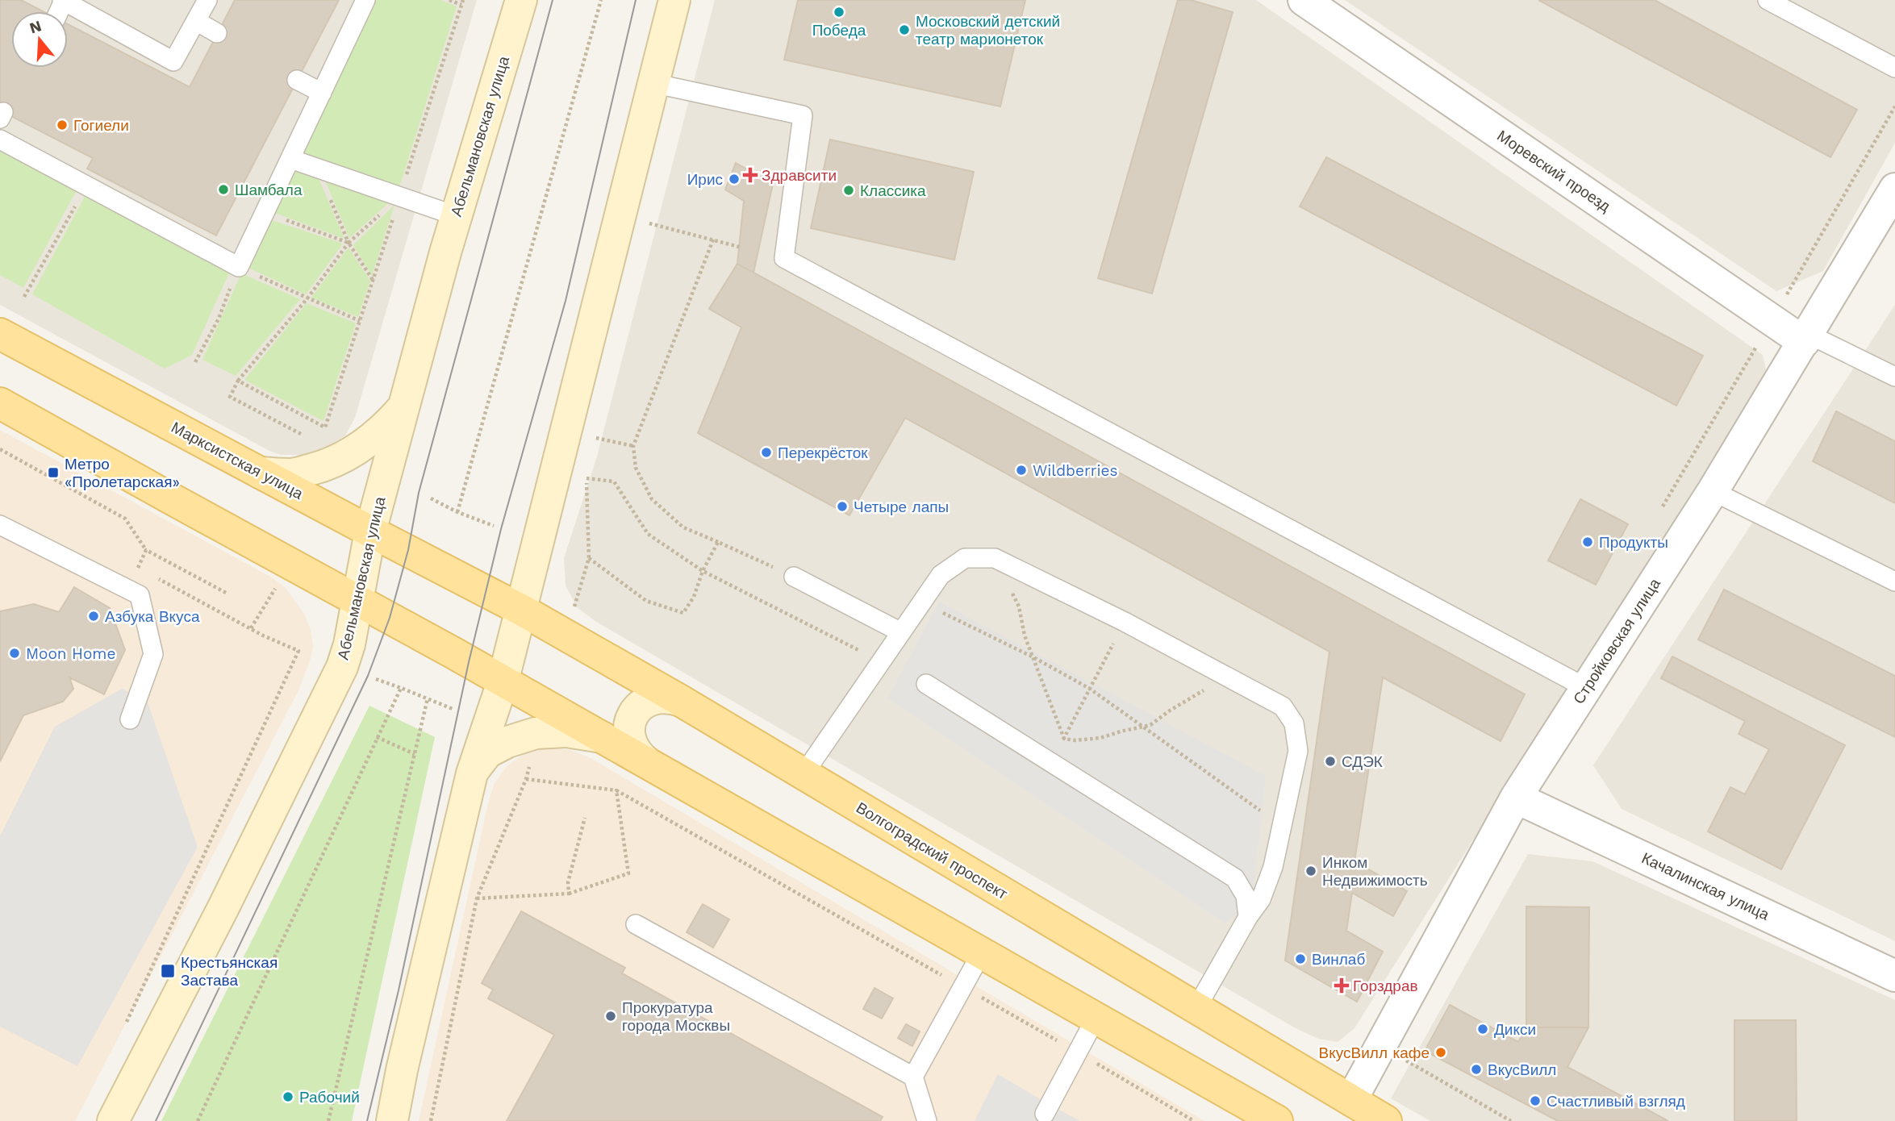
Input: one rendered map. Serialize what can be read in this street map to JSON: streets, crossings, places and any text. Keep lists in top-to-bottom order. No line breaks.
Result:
{"streets":{"main road":["Абельмановская улица","Марксистская улица","Волгоградский проспект"],"street":["Моревский проезд","Стройковская улица","Качалинская улица"]},"crossings":[["Абельмановская улица","Марксистская улица"],["Моревский проезд","Стройковская улица"],["Марксистская улица","Волгоградский проспект"],["Стройковская улица","Волгоградский проспект"],["Стройковская улица","Качалинская улица"]],"places":{"other":["Победа","Московский детский театр марионеток","Гогиели","Ирис","Шамбала","Классика","Перекрёсток","Wildberries","Четыре лапы","Продукты","Азбука Вкуса","Moon Home","СДЭК","Инком Недвижимость","Винлаб","Прокуратура города Москвы","Дикси","ВкусВилл кафе","ВкусВилл","Рабочий","Счастливый взгляд"],"health":["Здравсити","Горздрав"],"transit":["Метро «Пролетарская»","Крестьянская Застава"]},"north":"top"}
